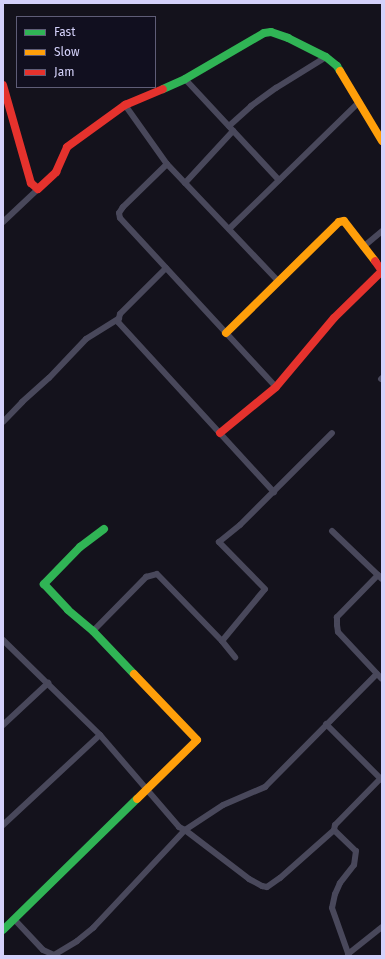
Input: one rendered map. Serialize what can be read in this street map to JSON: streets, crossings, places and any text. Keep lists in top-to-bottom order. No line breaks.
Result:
{"legend":["Fast","Slow","Jam"]}
